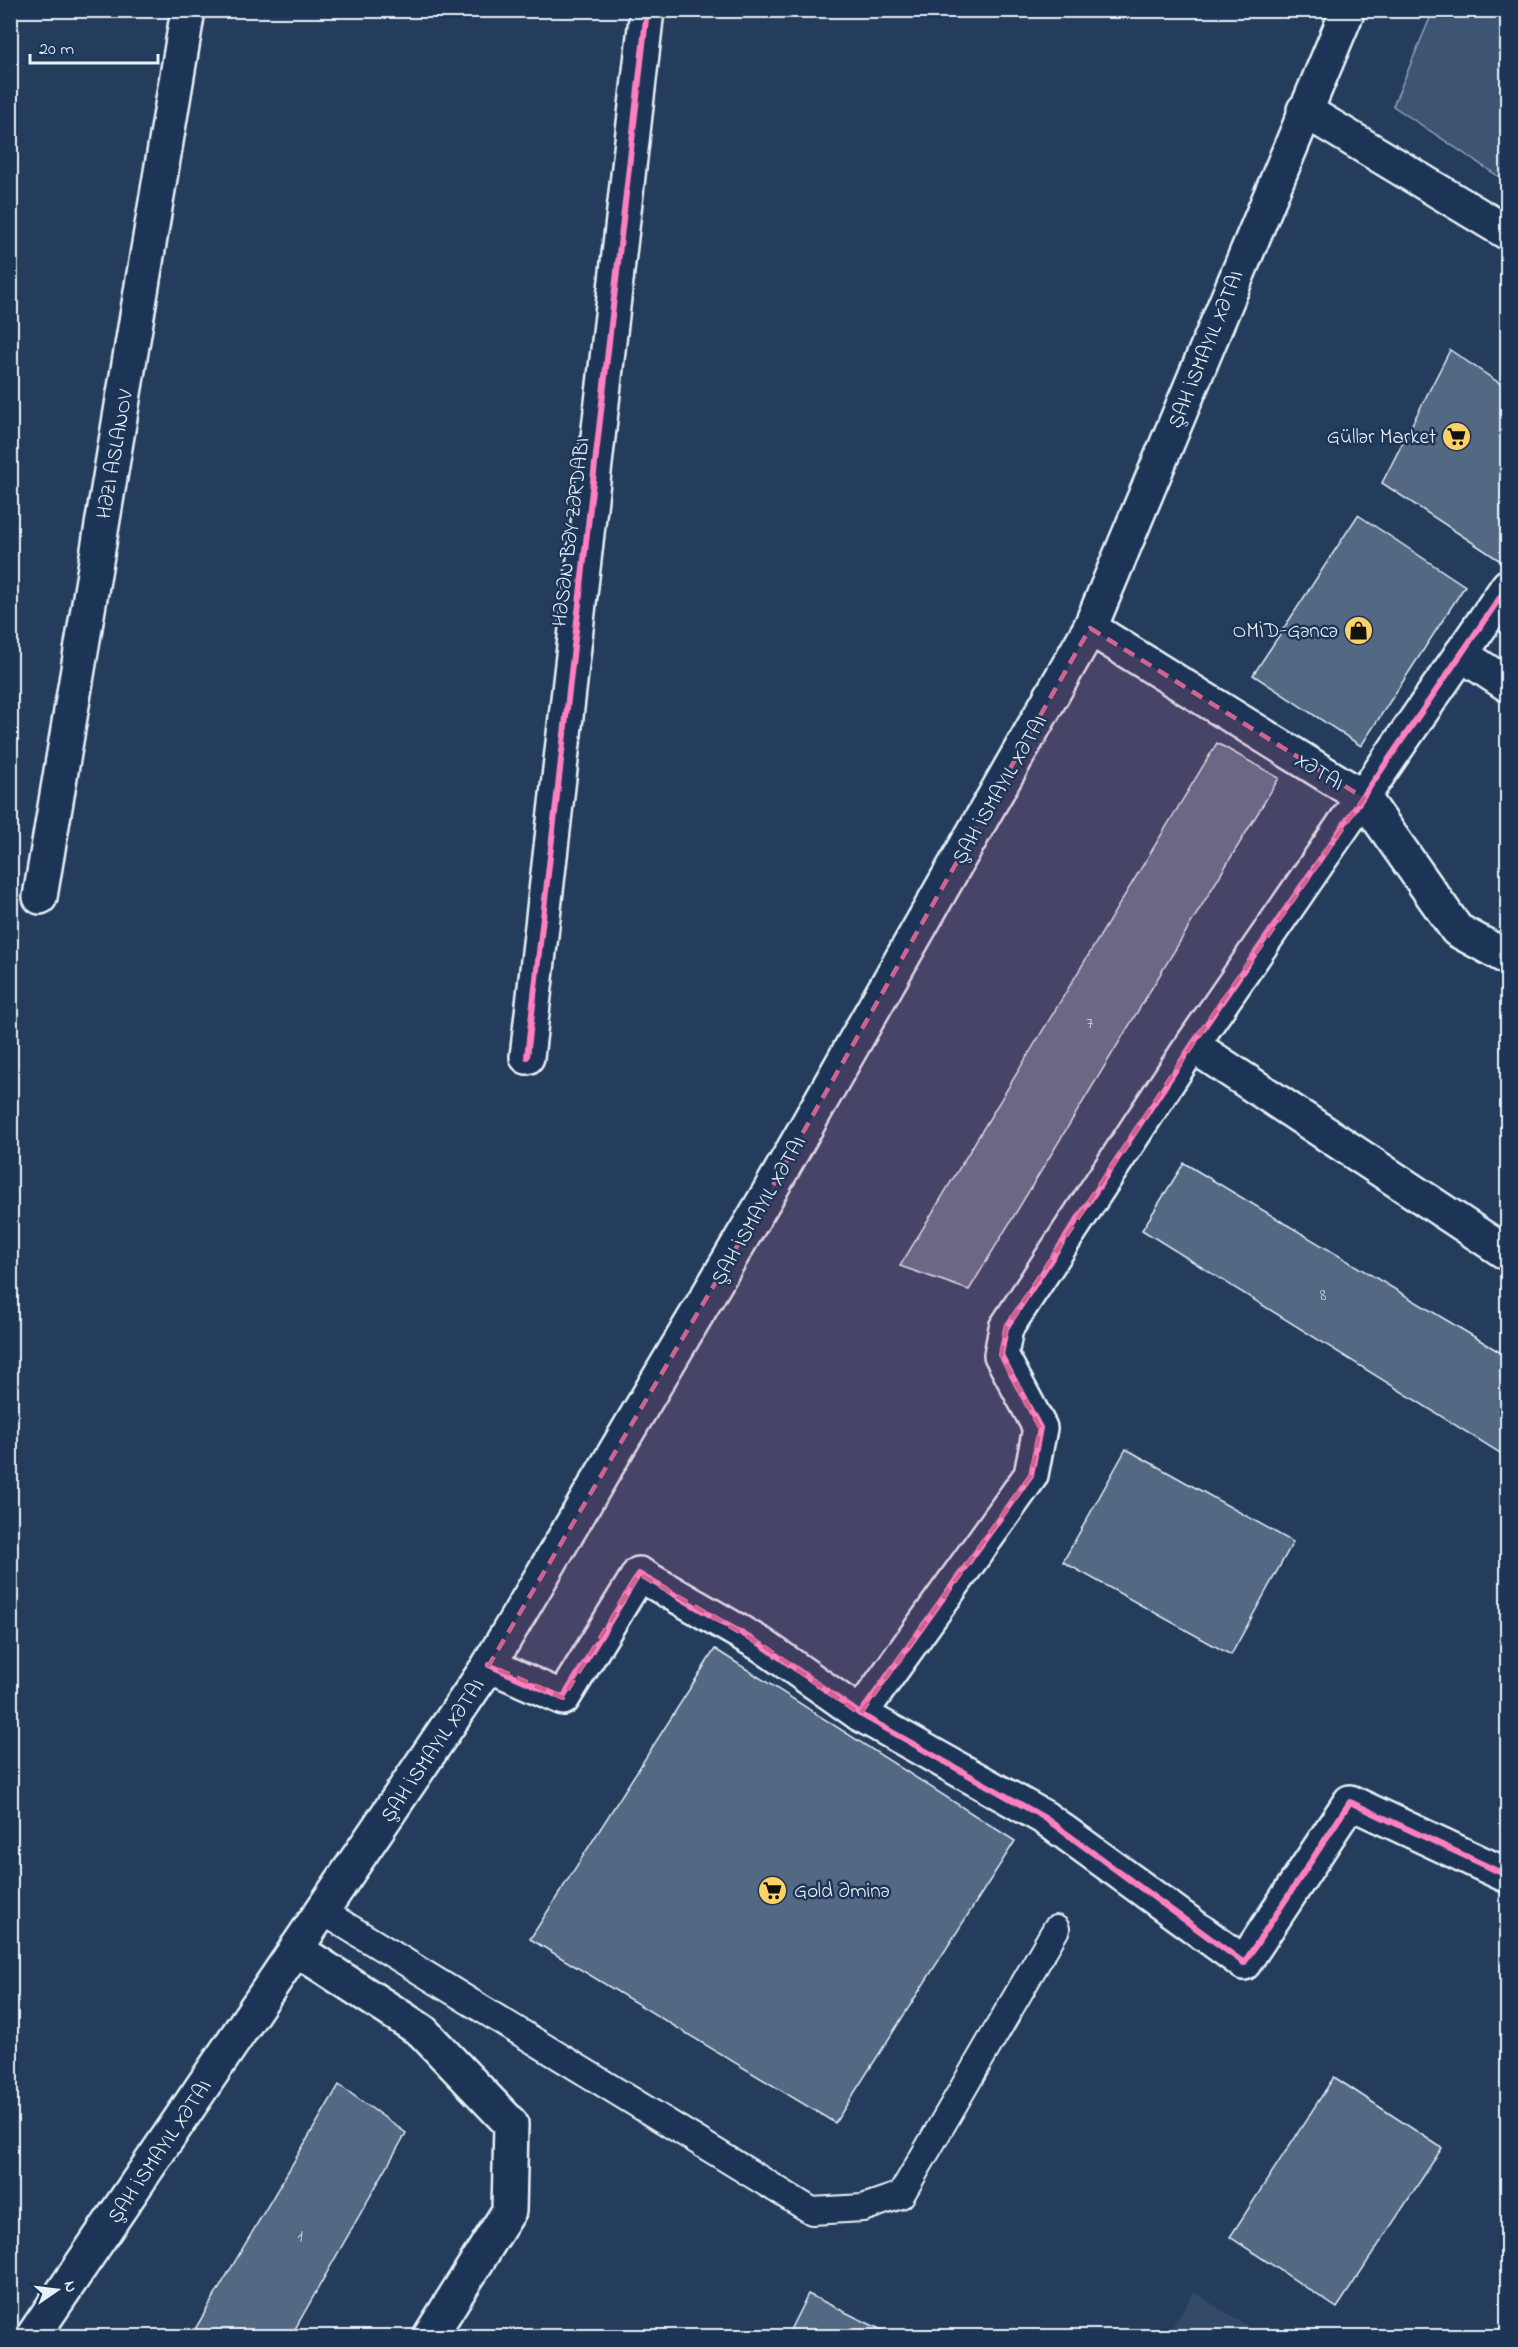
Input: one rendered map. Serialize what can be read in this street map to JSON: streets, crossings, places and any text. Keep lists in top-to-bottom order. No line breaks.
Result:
{"streets":{"street":["HƏZI ASLANOV","HƏSƏN BƏY ZƏRDABI","XƏTAI"]},"places":{"supermarket":["Güllər Market","Gold Əminə"],"shop":["OMİD-Gəncə"]},"house_numbers":["7","8","1"],"scale_bar":"20 m","north":"right"}
